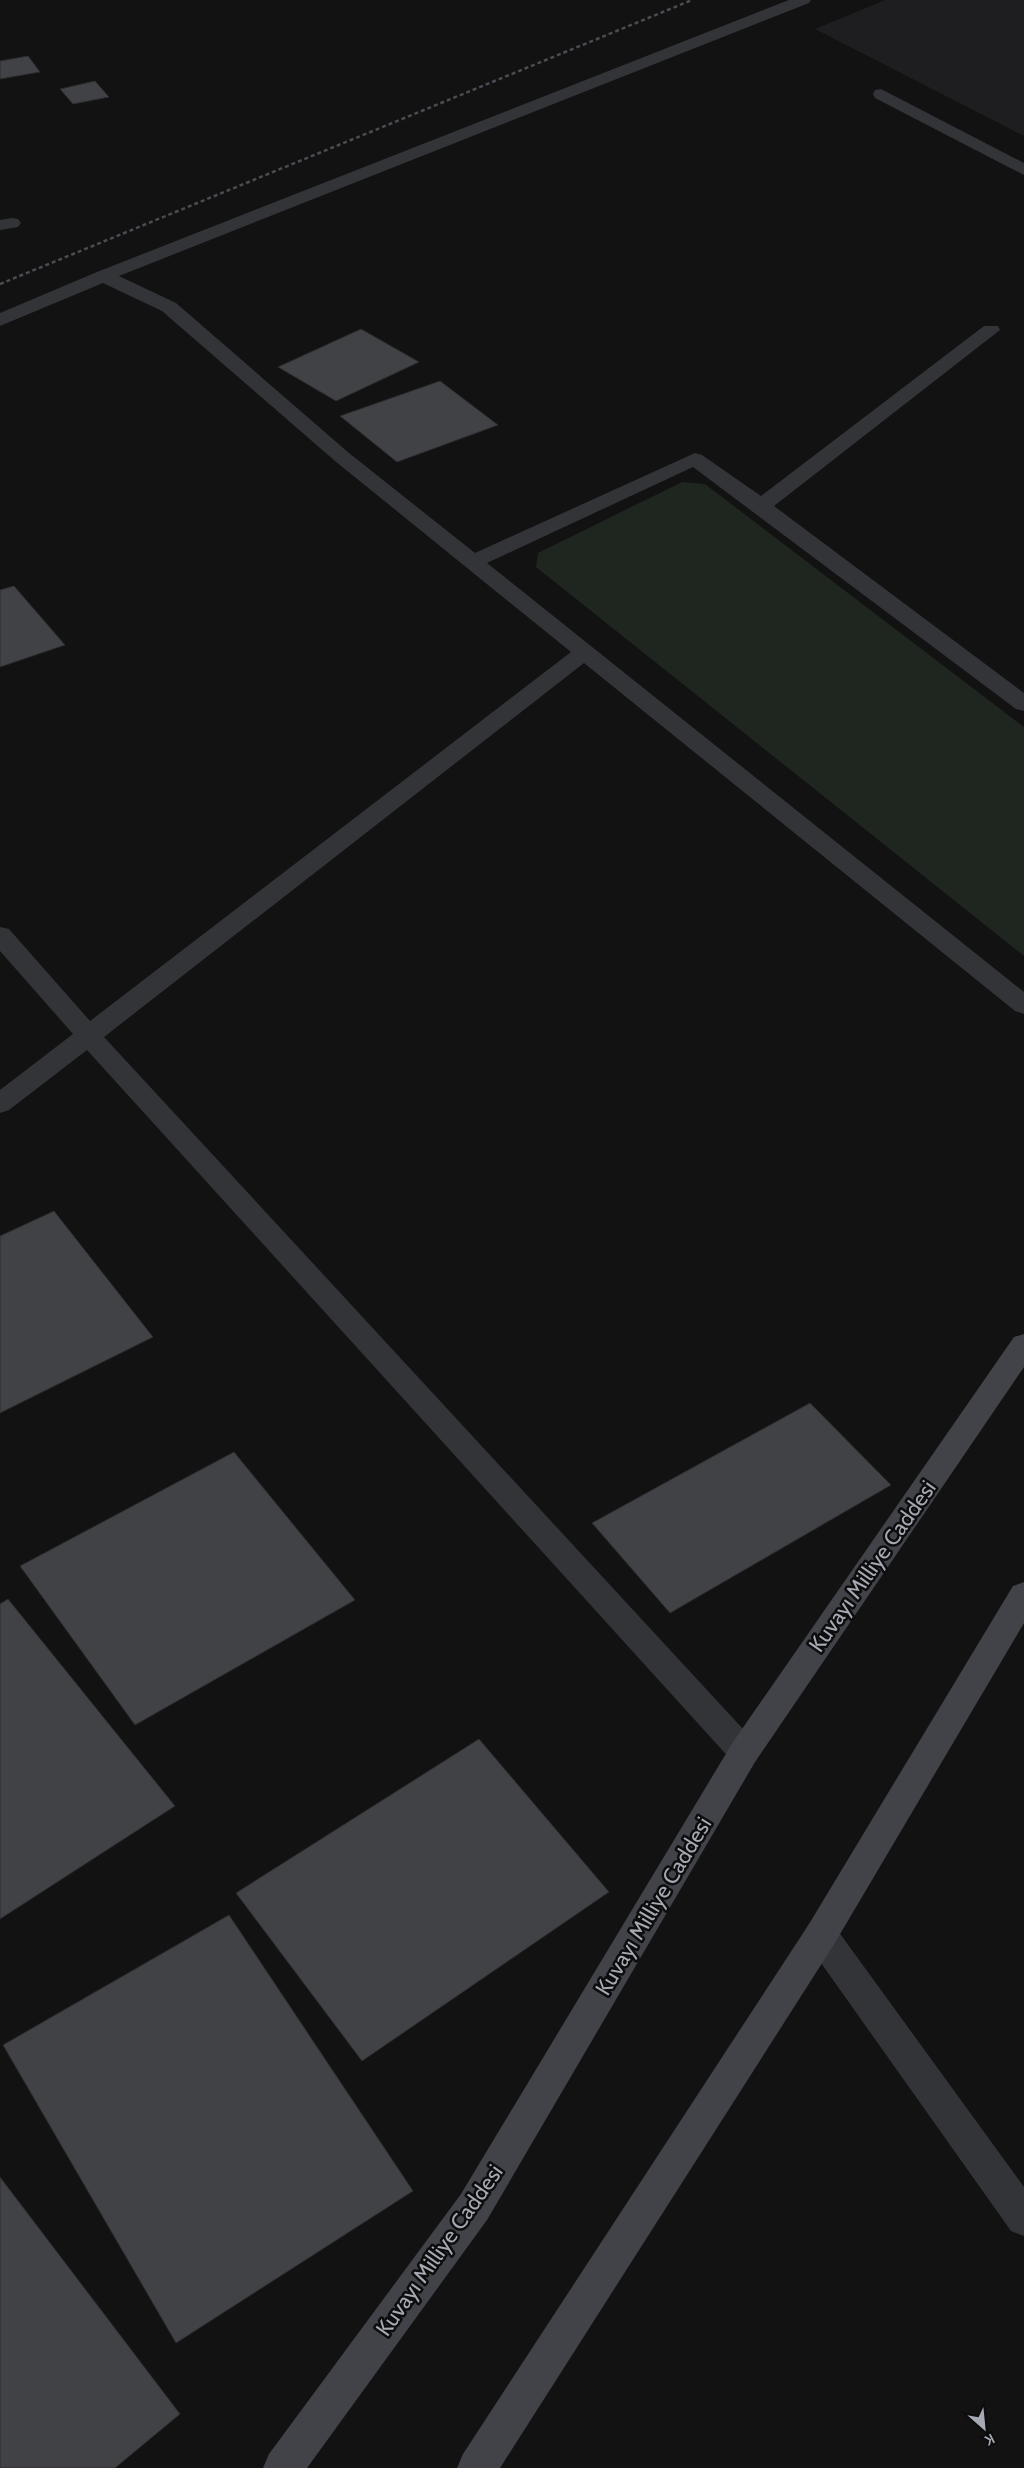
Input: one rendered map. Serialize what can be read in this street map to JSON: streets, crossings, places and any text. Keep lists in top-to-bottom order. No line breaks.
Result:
{"streets":{"main road":["Kuvayı Milliye Caddesi"]},"north":"bottom right"}
